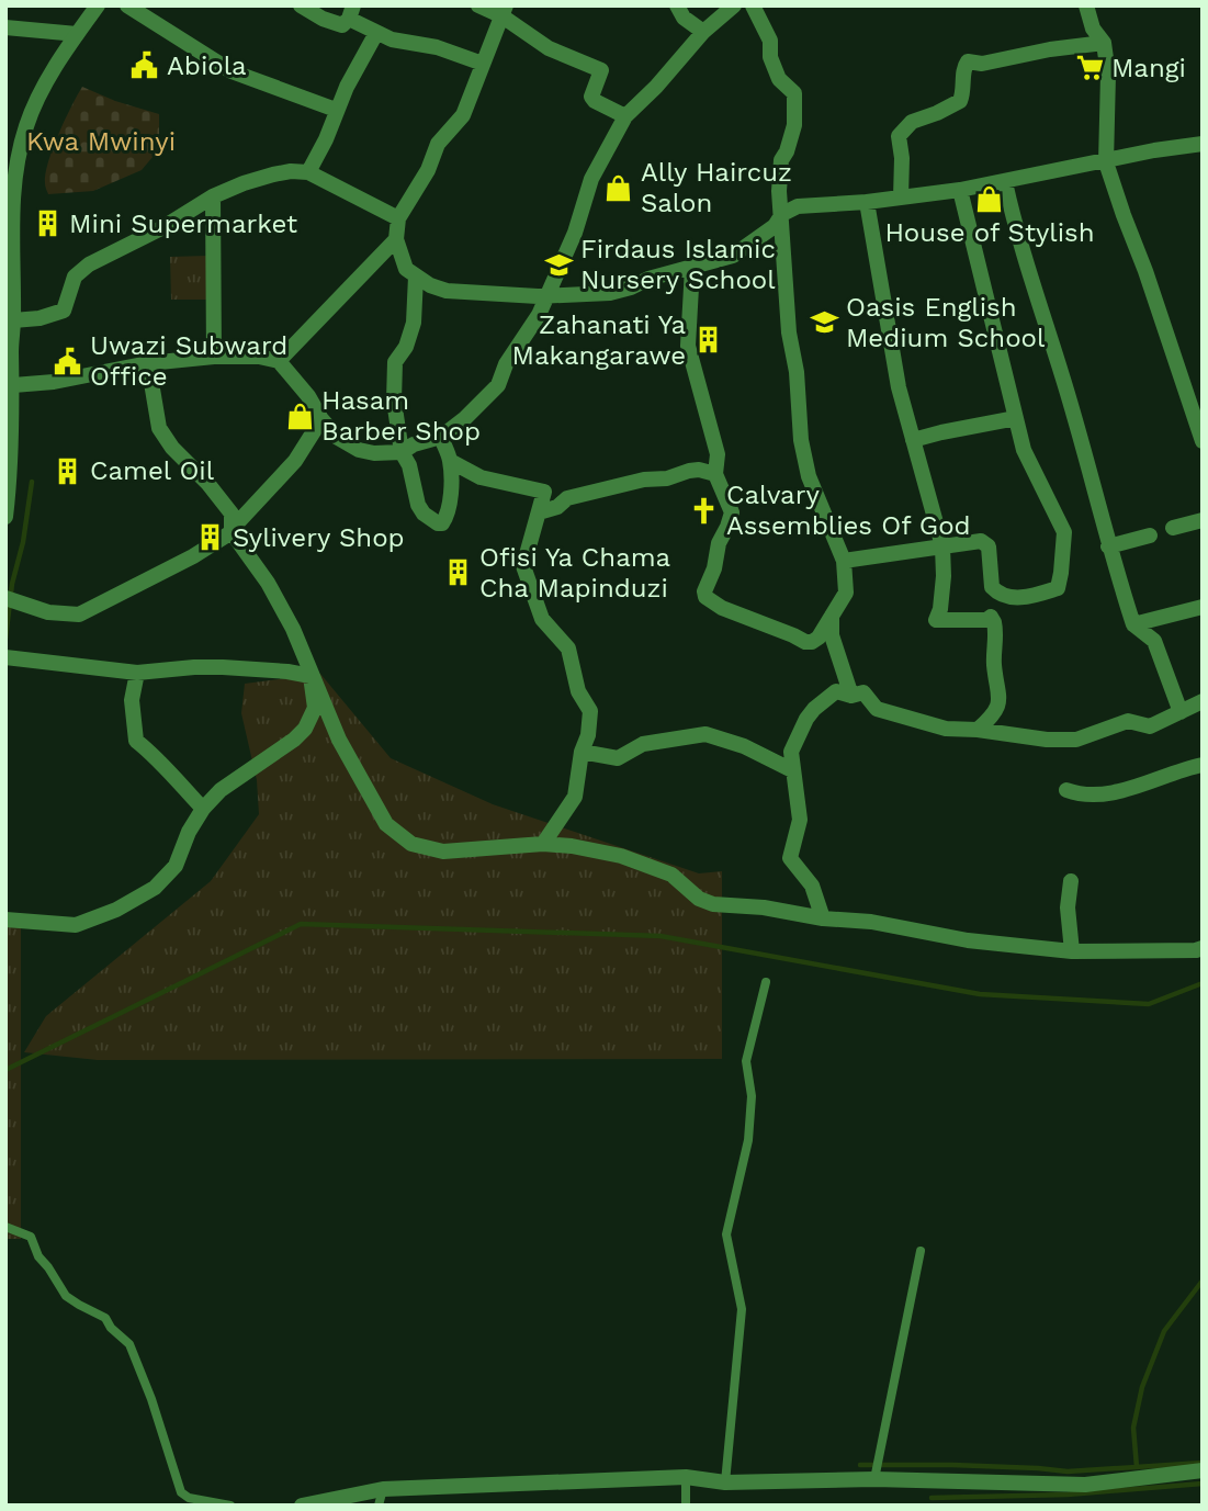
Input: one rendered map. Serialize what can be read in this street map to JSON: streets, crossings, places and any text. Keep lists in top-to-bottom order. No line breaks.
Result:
{"parks":["Kwa Mwinyi"],"places":{"public building":["Abiola","Uwazi Subward Office"],"supermarket":["Mangi"],"shop":["Ally Haircuz Salon","House of Stylish","Hasam Barber Shop"],"building":["Mini Supermarket","Zahanati Ya Makangarawe","Camel Oil","Sylivery Shop","Ofisi Ya Chama Cha Mapinduzi"],"school or university":["Firdaus Islamic Nursery School","Oasis English Medium School"],"church":["Calvary Assemblies Of God"]}}
